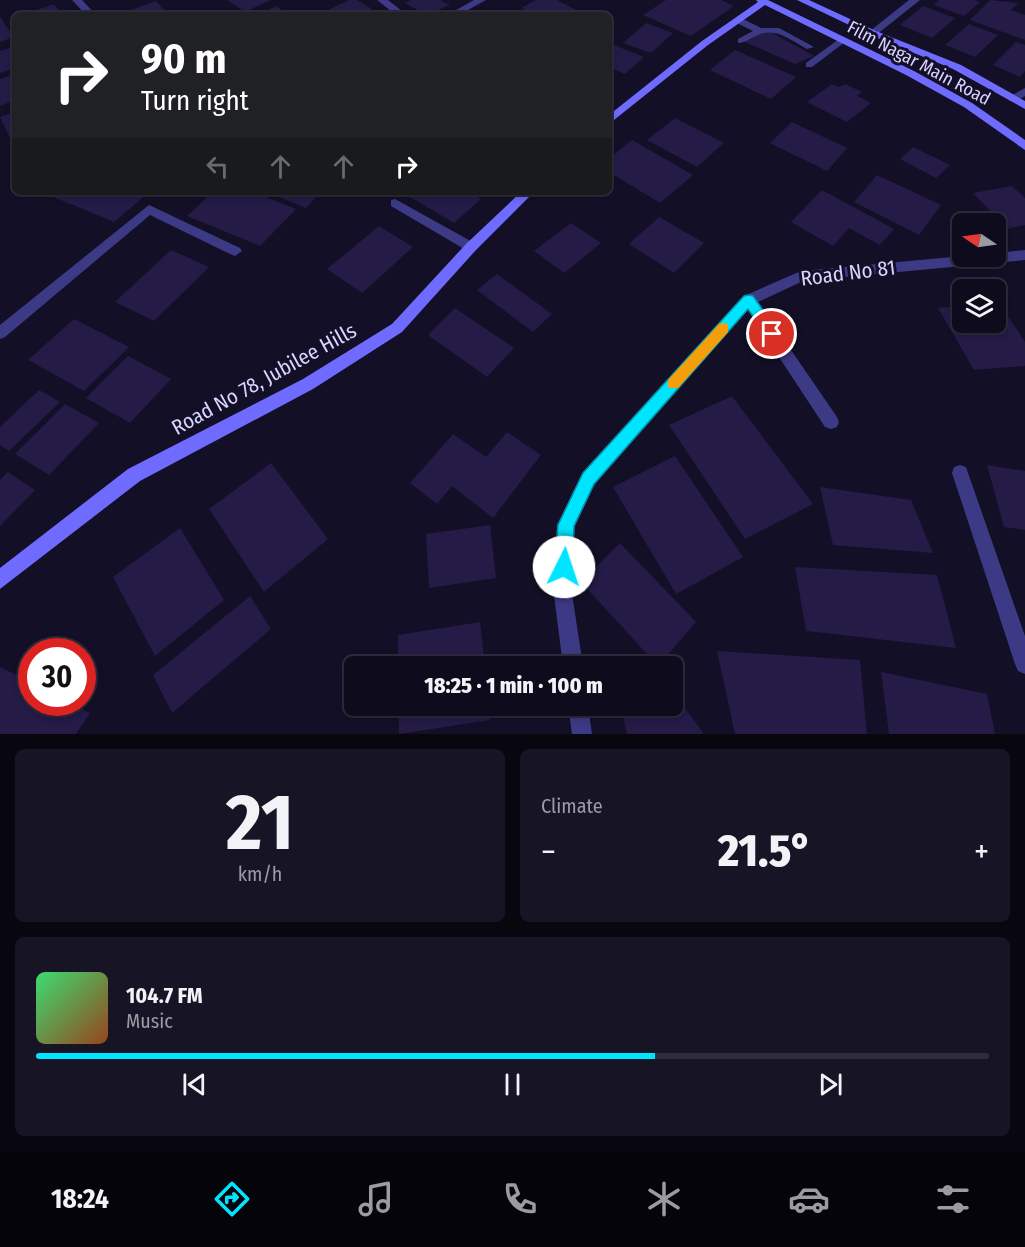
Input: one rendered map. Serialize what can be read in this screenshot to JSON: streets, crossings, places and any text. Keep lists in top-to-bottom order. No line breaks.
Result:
{"streets":{"main road":["Film Nagar Main Road","Road No 78, Jubilee Hills"],"street":["Road No 81"]},"north":"left","page":{"turn":["90 m","Turn right"],"limit":"30","trip":"18:25 · 1 min · 100 m","tile":[["21","km/h"],"Climate"],"heat":["−","21.5°","+"],"song":["104.7 FM","Music"],"tabs":"18:24"}}
